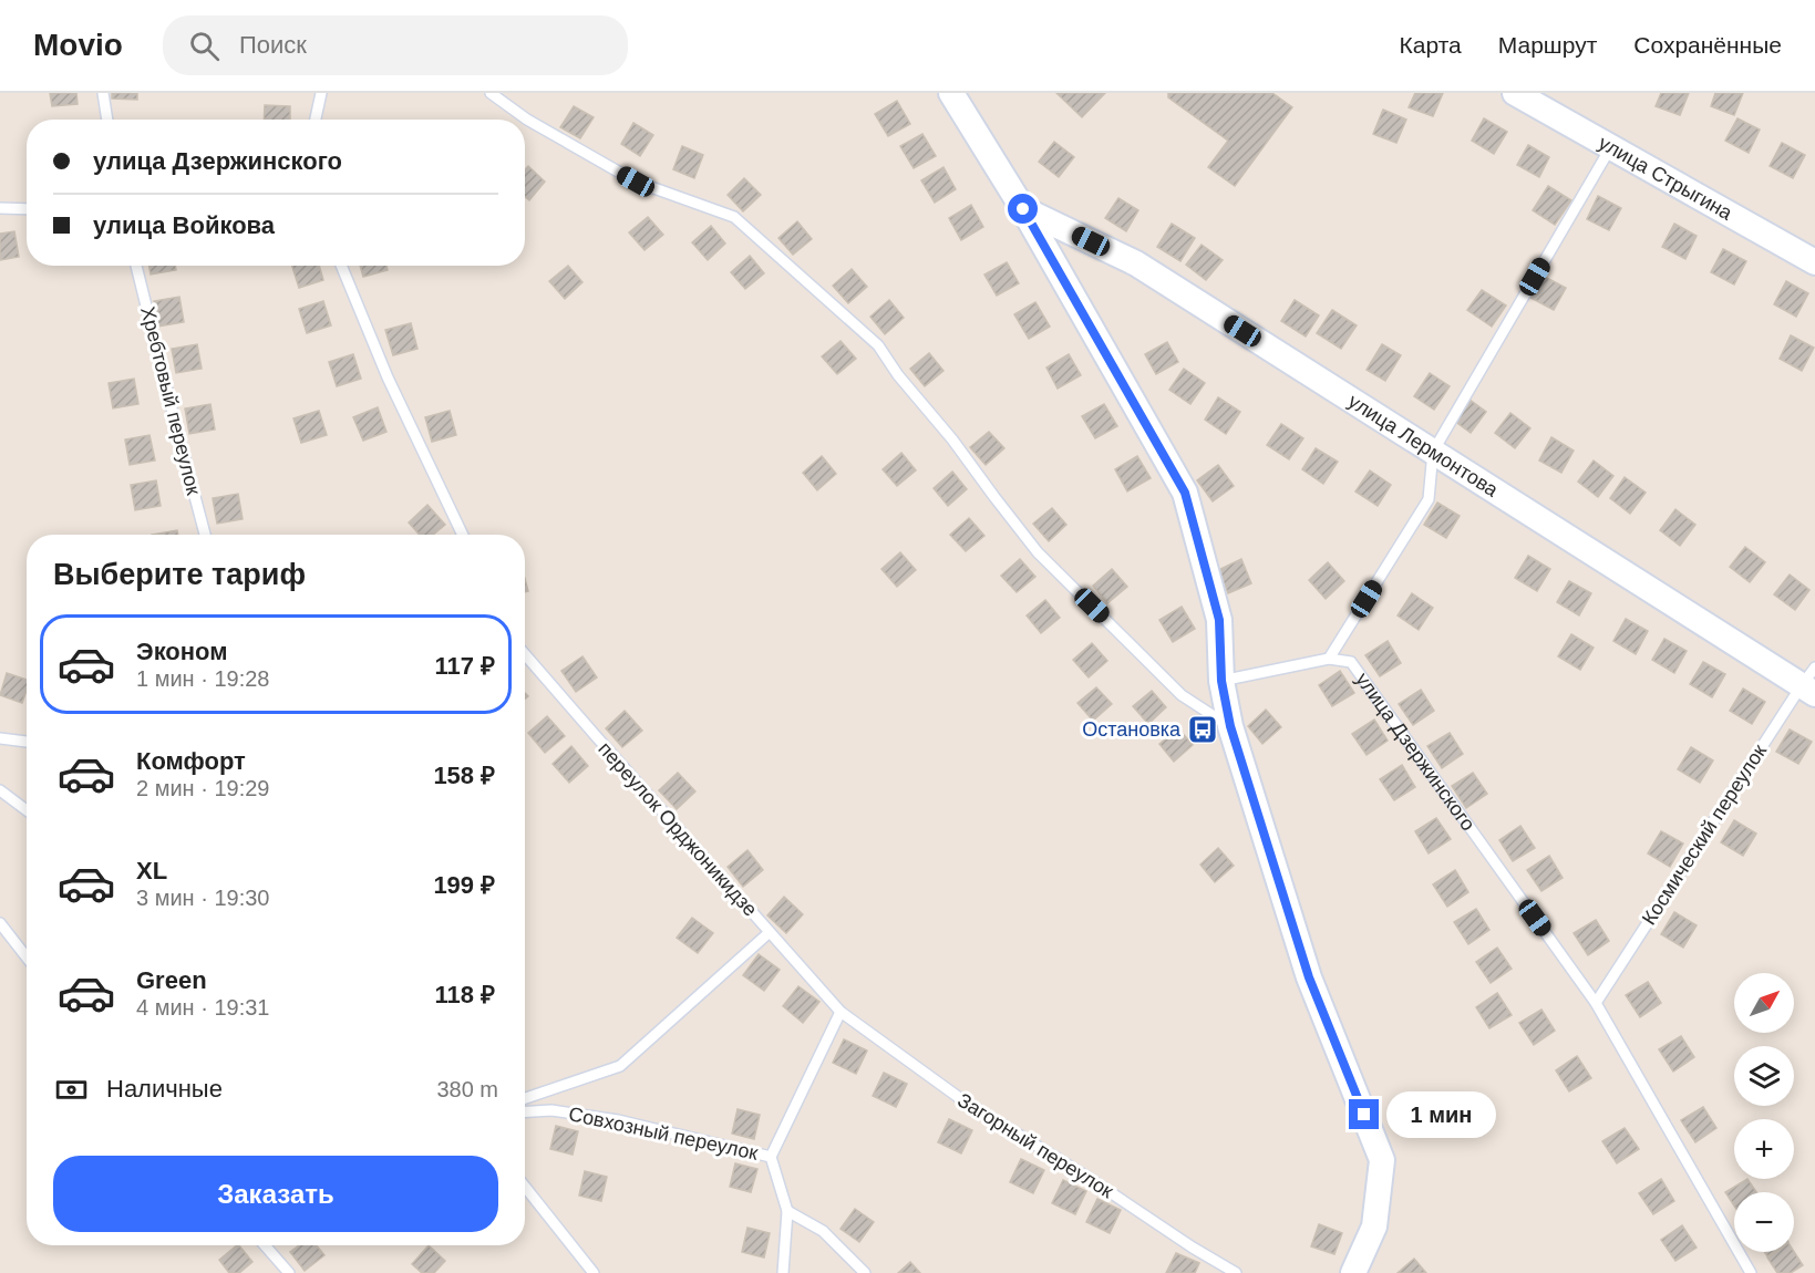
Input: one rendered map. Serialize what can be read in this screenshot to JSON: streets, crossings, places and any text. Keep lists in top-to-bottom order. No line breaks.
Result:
{"streets":{"street":["улица Стрыгина","улица Лермонтова"],"lane":["Хребтовый переулок","улица Дзержинского","переулок Орджоникидзе","Космический переулок","Совхозный переулок","Загорный переулок"]},"crossings":[["улица Лермонтова","Космический переулок"],["улица Дзержинского","Космический переулок"],["переулок Орджоникидзе","Совхозный переулок"],["переулок Орджоникидзе","Загорный переулок"],["Совхозный переулок","Загорный переулок"]],"places":{"bus stop":["Остановка"]},"north":"top right","page":{"header":"Movio","search":"Поиск","nav":["Карта","Маршрут","Сохранённые"],"banner":["улица Дзержинского","улица Войкова"],"heading":"Выберите тариф","list":[{"name":"Эконом","note":"1 мин · 19:28","value":"117 ₽"},{"name":"Комфорт","note":"2 мин · 19:29","value":"158 ₽"},{"name":"XL","note":"3 мин · 19:30","value":"199 ₽"},{"name":"Green","note":"4 мин · 19:31","value":"118 ₽"}],"map_buttons":["+","−"],"pay":["Наличные","380 m"],"bubble":"1 мин","buttons":"Заказать"}}
